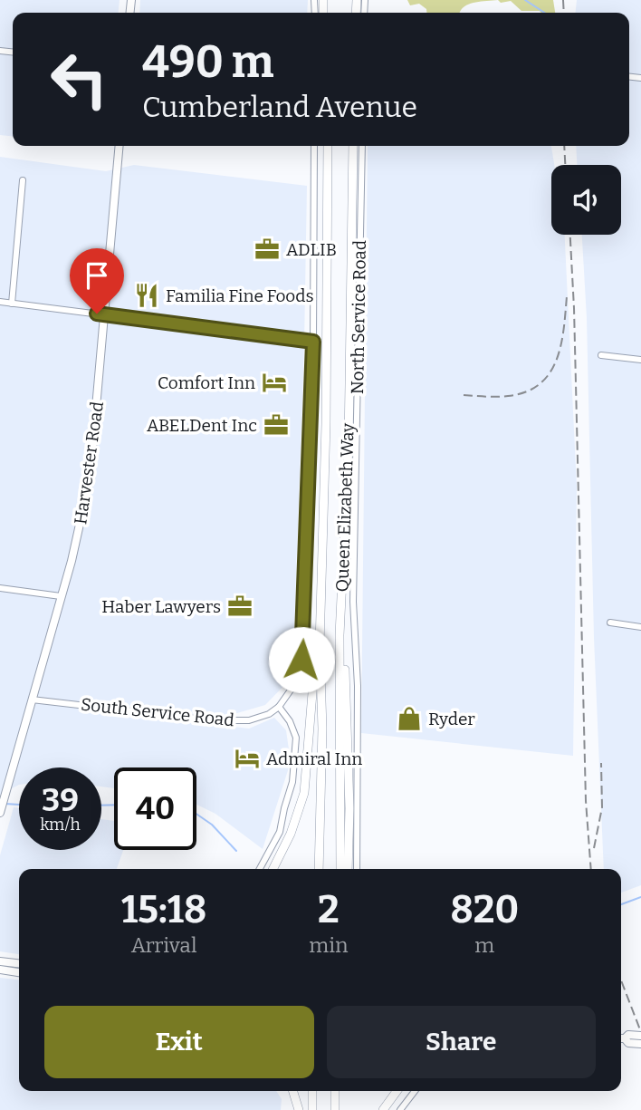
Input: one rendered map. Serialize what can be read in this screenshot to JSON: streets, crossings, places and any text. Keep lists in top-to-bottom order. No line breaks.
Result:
{"streets":{"highway":["Queen Elizabeth Way"],"main road":["Harvester Road"],"street":["North Service Road","South Service Road"]},"crossings":[["Harvester Road","South Service Road"]],"places":{"office":["ADLIB","ABELDent Inc","Haber Lawyers"],"restaurant":["Familia Fine Foods"],"hotel":["Comfort Inn","Admiral Inn"],"shop":["Ryder"]},"page":{"turn":["490 m","Cumberland Avenue"],"speed":"39 km/h","limit":"40","eta":["15:18","Arrival","2","min","820","m"],"buttons":["Exit","Share"]}}
